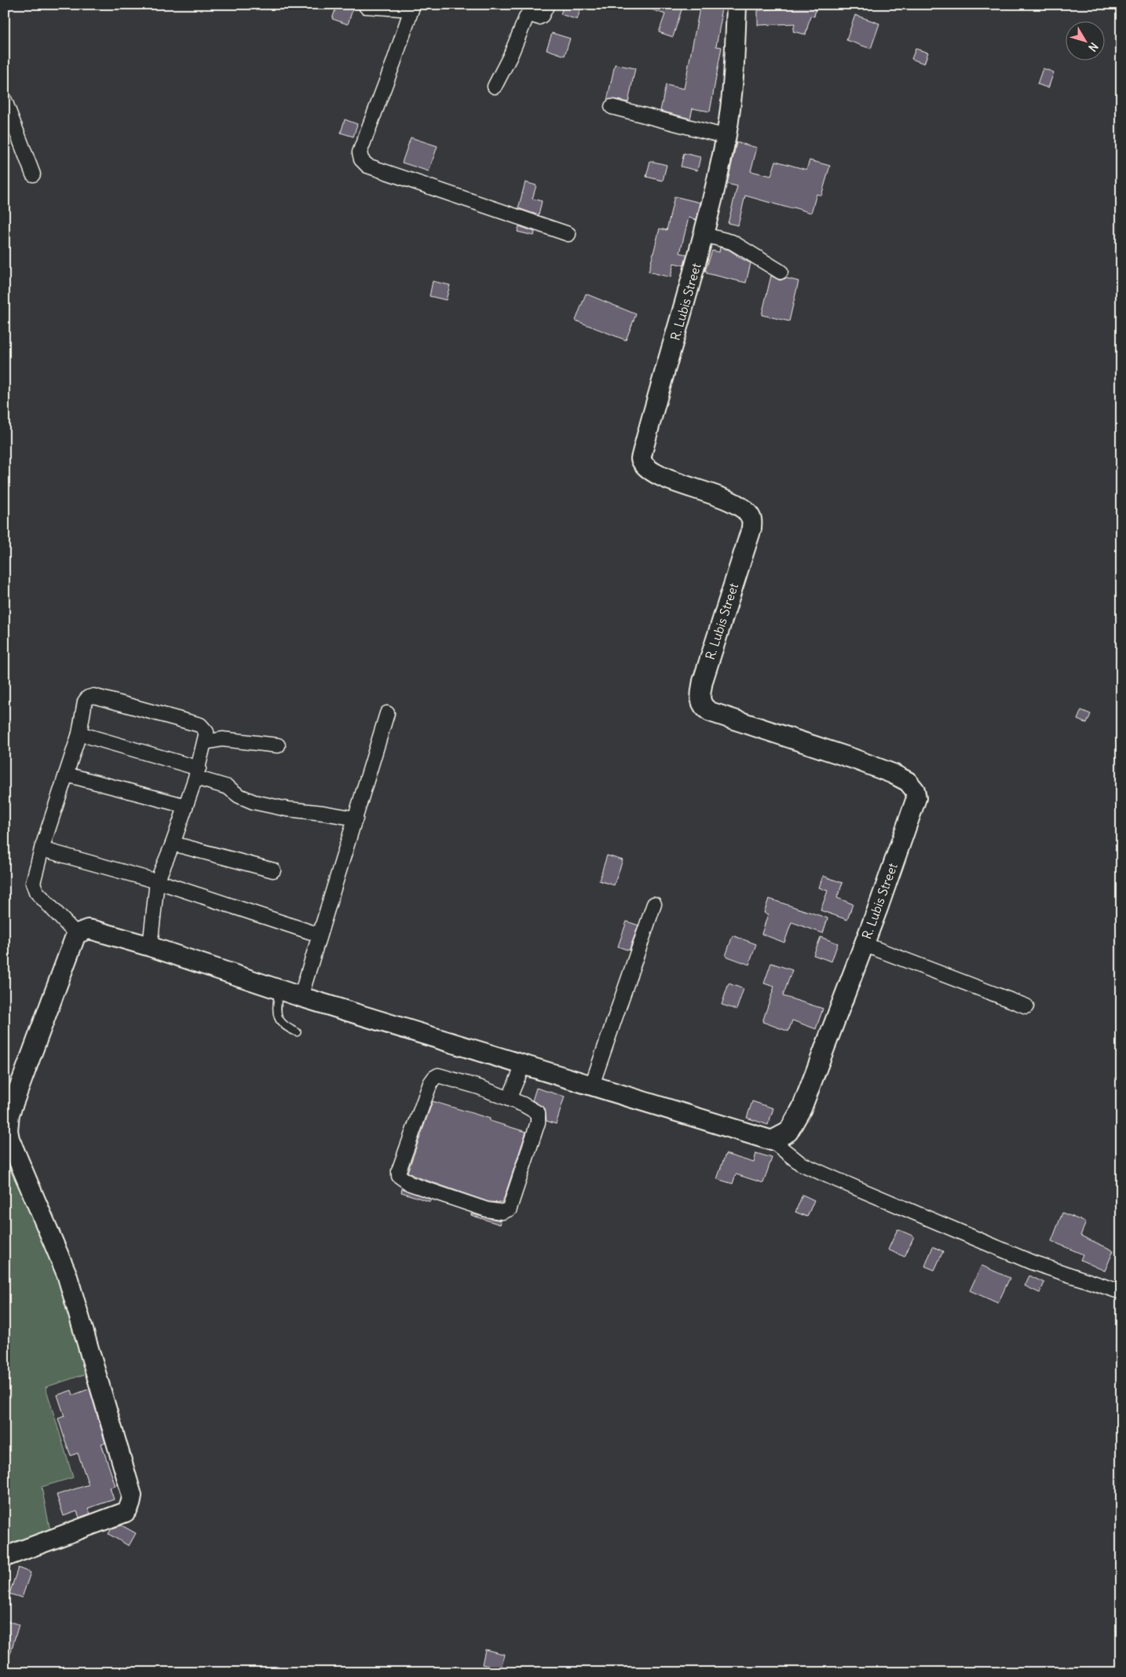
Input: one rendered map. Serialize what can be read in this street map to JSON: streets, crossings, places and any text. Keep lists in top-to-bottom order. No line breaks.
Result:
{"streets":{"street":["R. Lubis Street"]},"north":"bottom right"}
